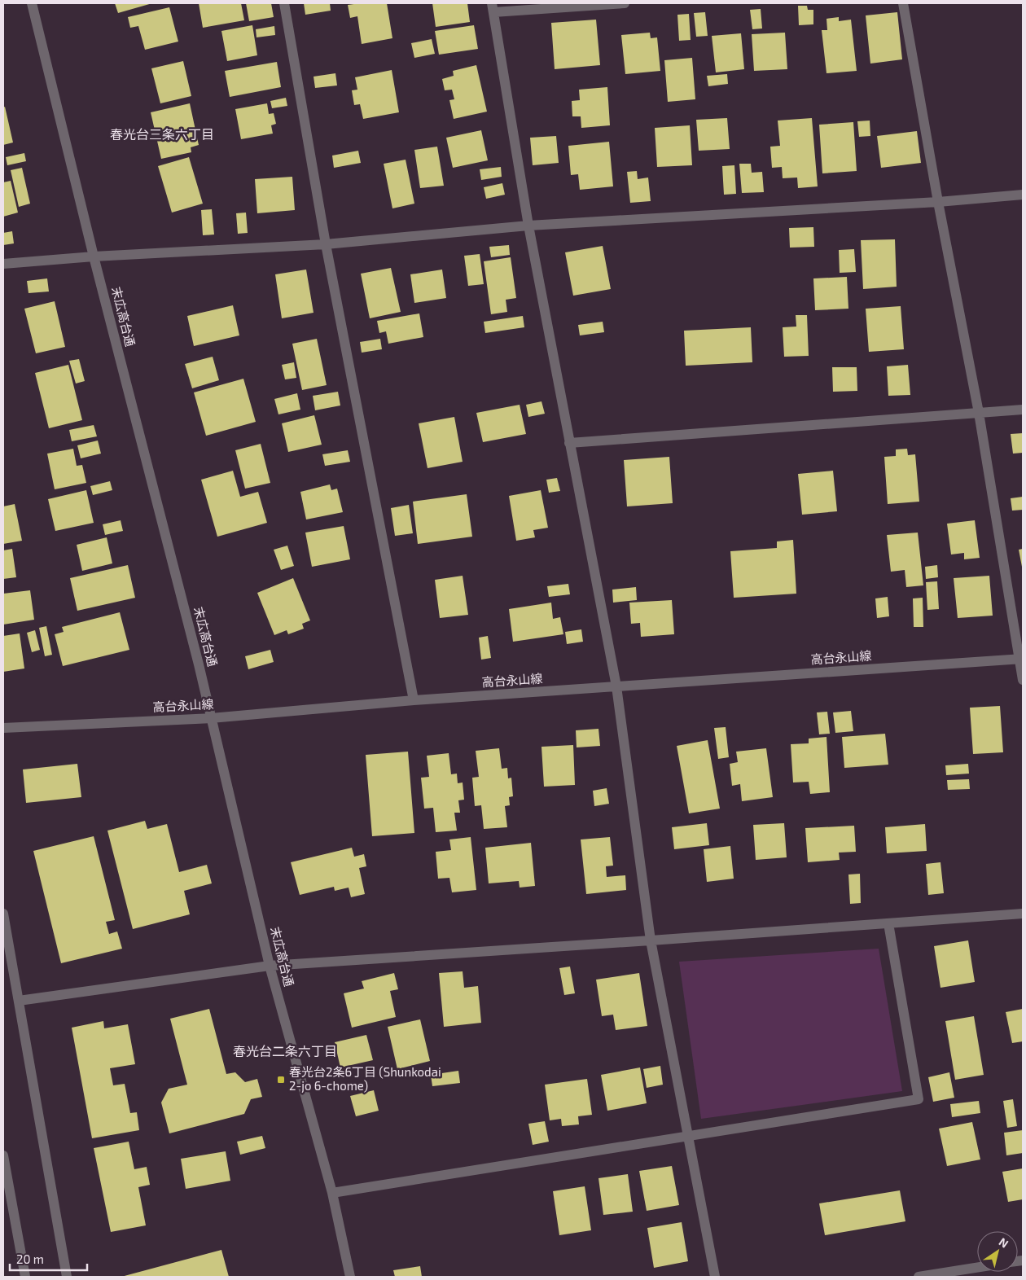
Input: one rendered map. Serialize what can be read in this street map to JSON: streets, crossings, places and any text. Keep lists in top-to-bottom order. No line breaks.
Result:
{"streets":{"street":["末広高台通","高台永山線"]},"crossings":[["末広高台通","高台永山線"]],"districts":["春光台三条六丁目","春光台二条六丁目"],"places":{"transit":["春光台2条6丁目 (Shunkodai 2-jo 6-chome)"]},"scale_bar":"20 m","north":"top right"}
